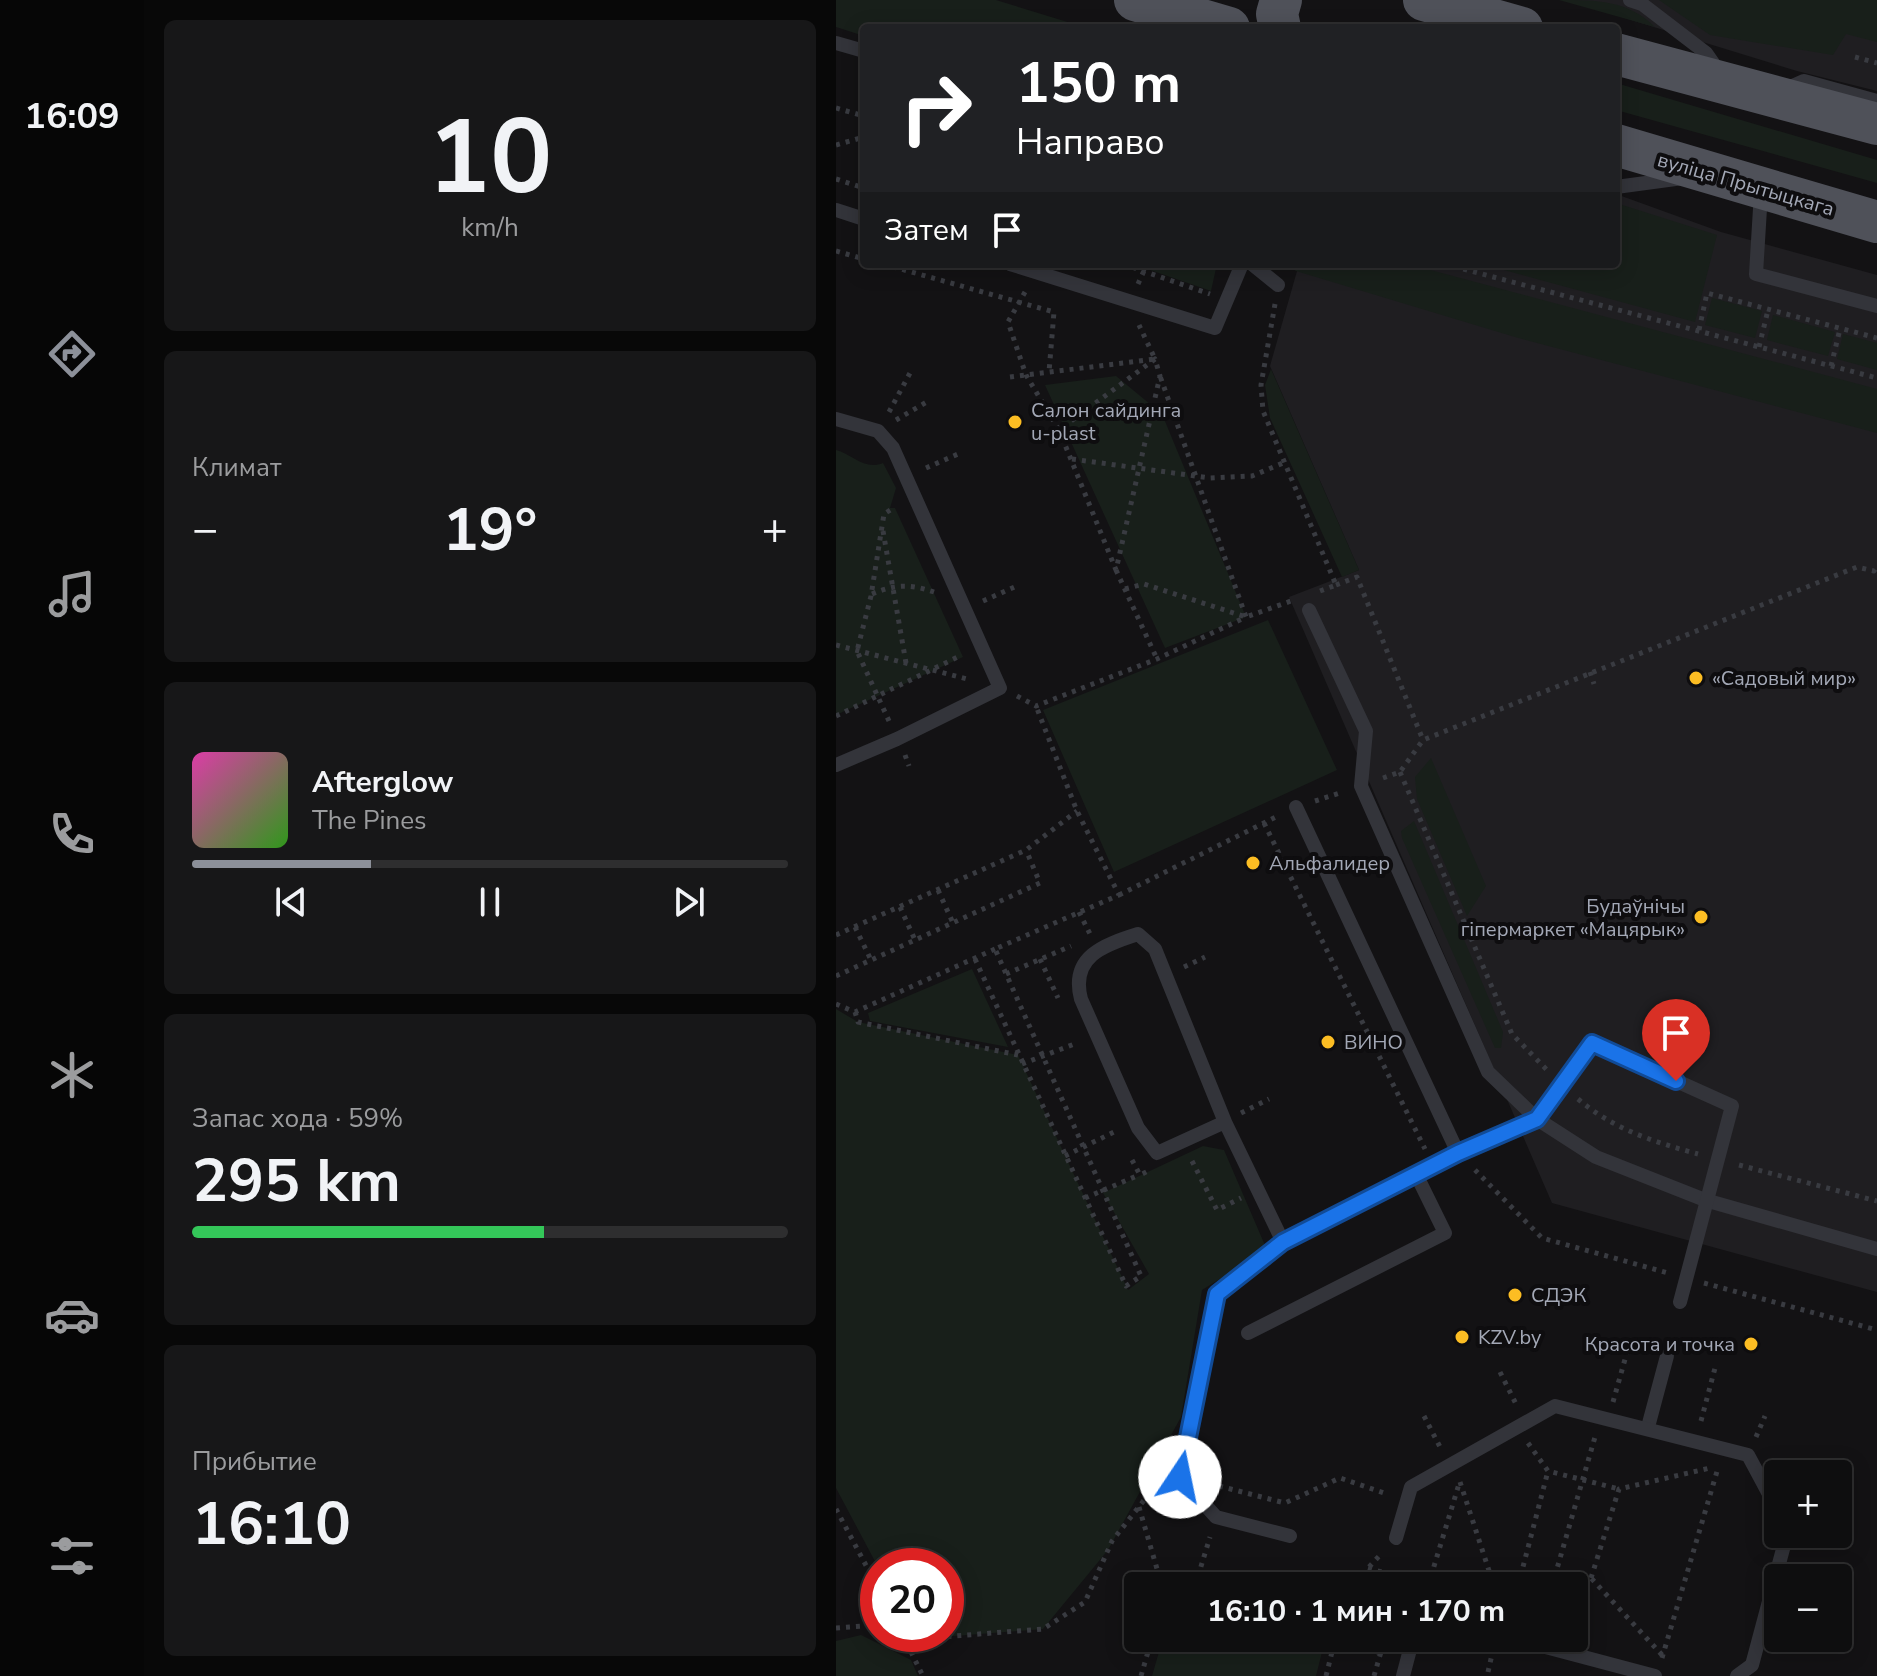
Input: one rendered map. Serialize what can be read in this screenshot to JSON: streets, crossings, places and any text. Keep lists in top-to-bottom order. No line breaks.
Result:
{"streets":{"main road":["вуліца Прытыцкага"]},"places":["Салон сайдинга u-plast","«Садовый мир»","Альфалидер","Будаўнічы гіпермаркет «Мацярык»","ВИНО","СДЭК","KZV.by","Красота и точка"],"page":{"tabs":"16:09","tile":[["10","km/h"],"Климат",["Запас хода · 59%","295 km"],["Прибытие","16:10"]],"turn":["150 m","Направо"],"then":"Затем","heat":["−","19°","+"],"song":["Afterglow","The Pines"],"map_buttons":["+","−"],"limit":"20","trip":"16:10 · 1 мин · 170 m"}}
